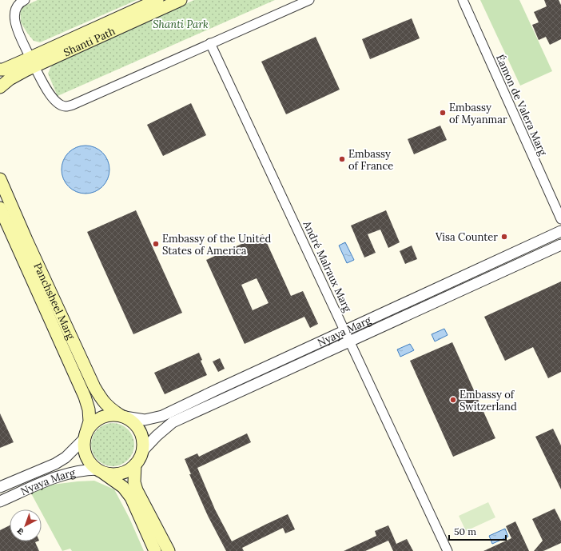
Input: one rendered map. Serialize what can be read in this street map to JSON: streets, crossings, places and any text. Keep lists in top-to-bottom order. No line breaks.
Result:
{"streets":{"main road":["Shanti Path","Panchsheel Marg"],"street":["Éamon de Valera Marg","André Malraux Marg","Nyaya Marg"]},"crossings":[["André Malraux Marg","Nyaya Marg"],["Panchsheel Marg","Nyaya Marg"]],"parks":["Shanti Park"],"places":["Embassy of Myanmar","Embassy of France","Visa Counter","Embassy of the United States of America","Embassy of Switzerland"],"scale_bar":"50 m","north":"bottom left"}
